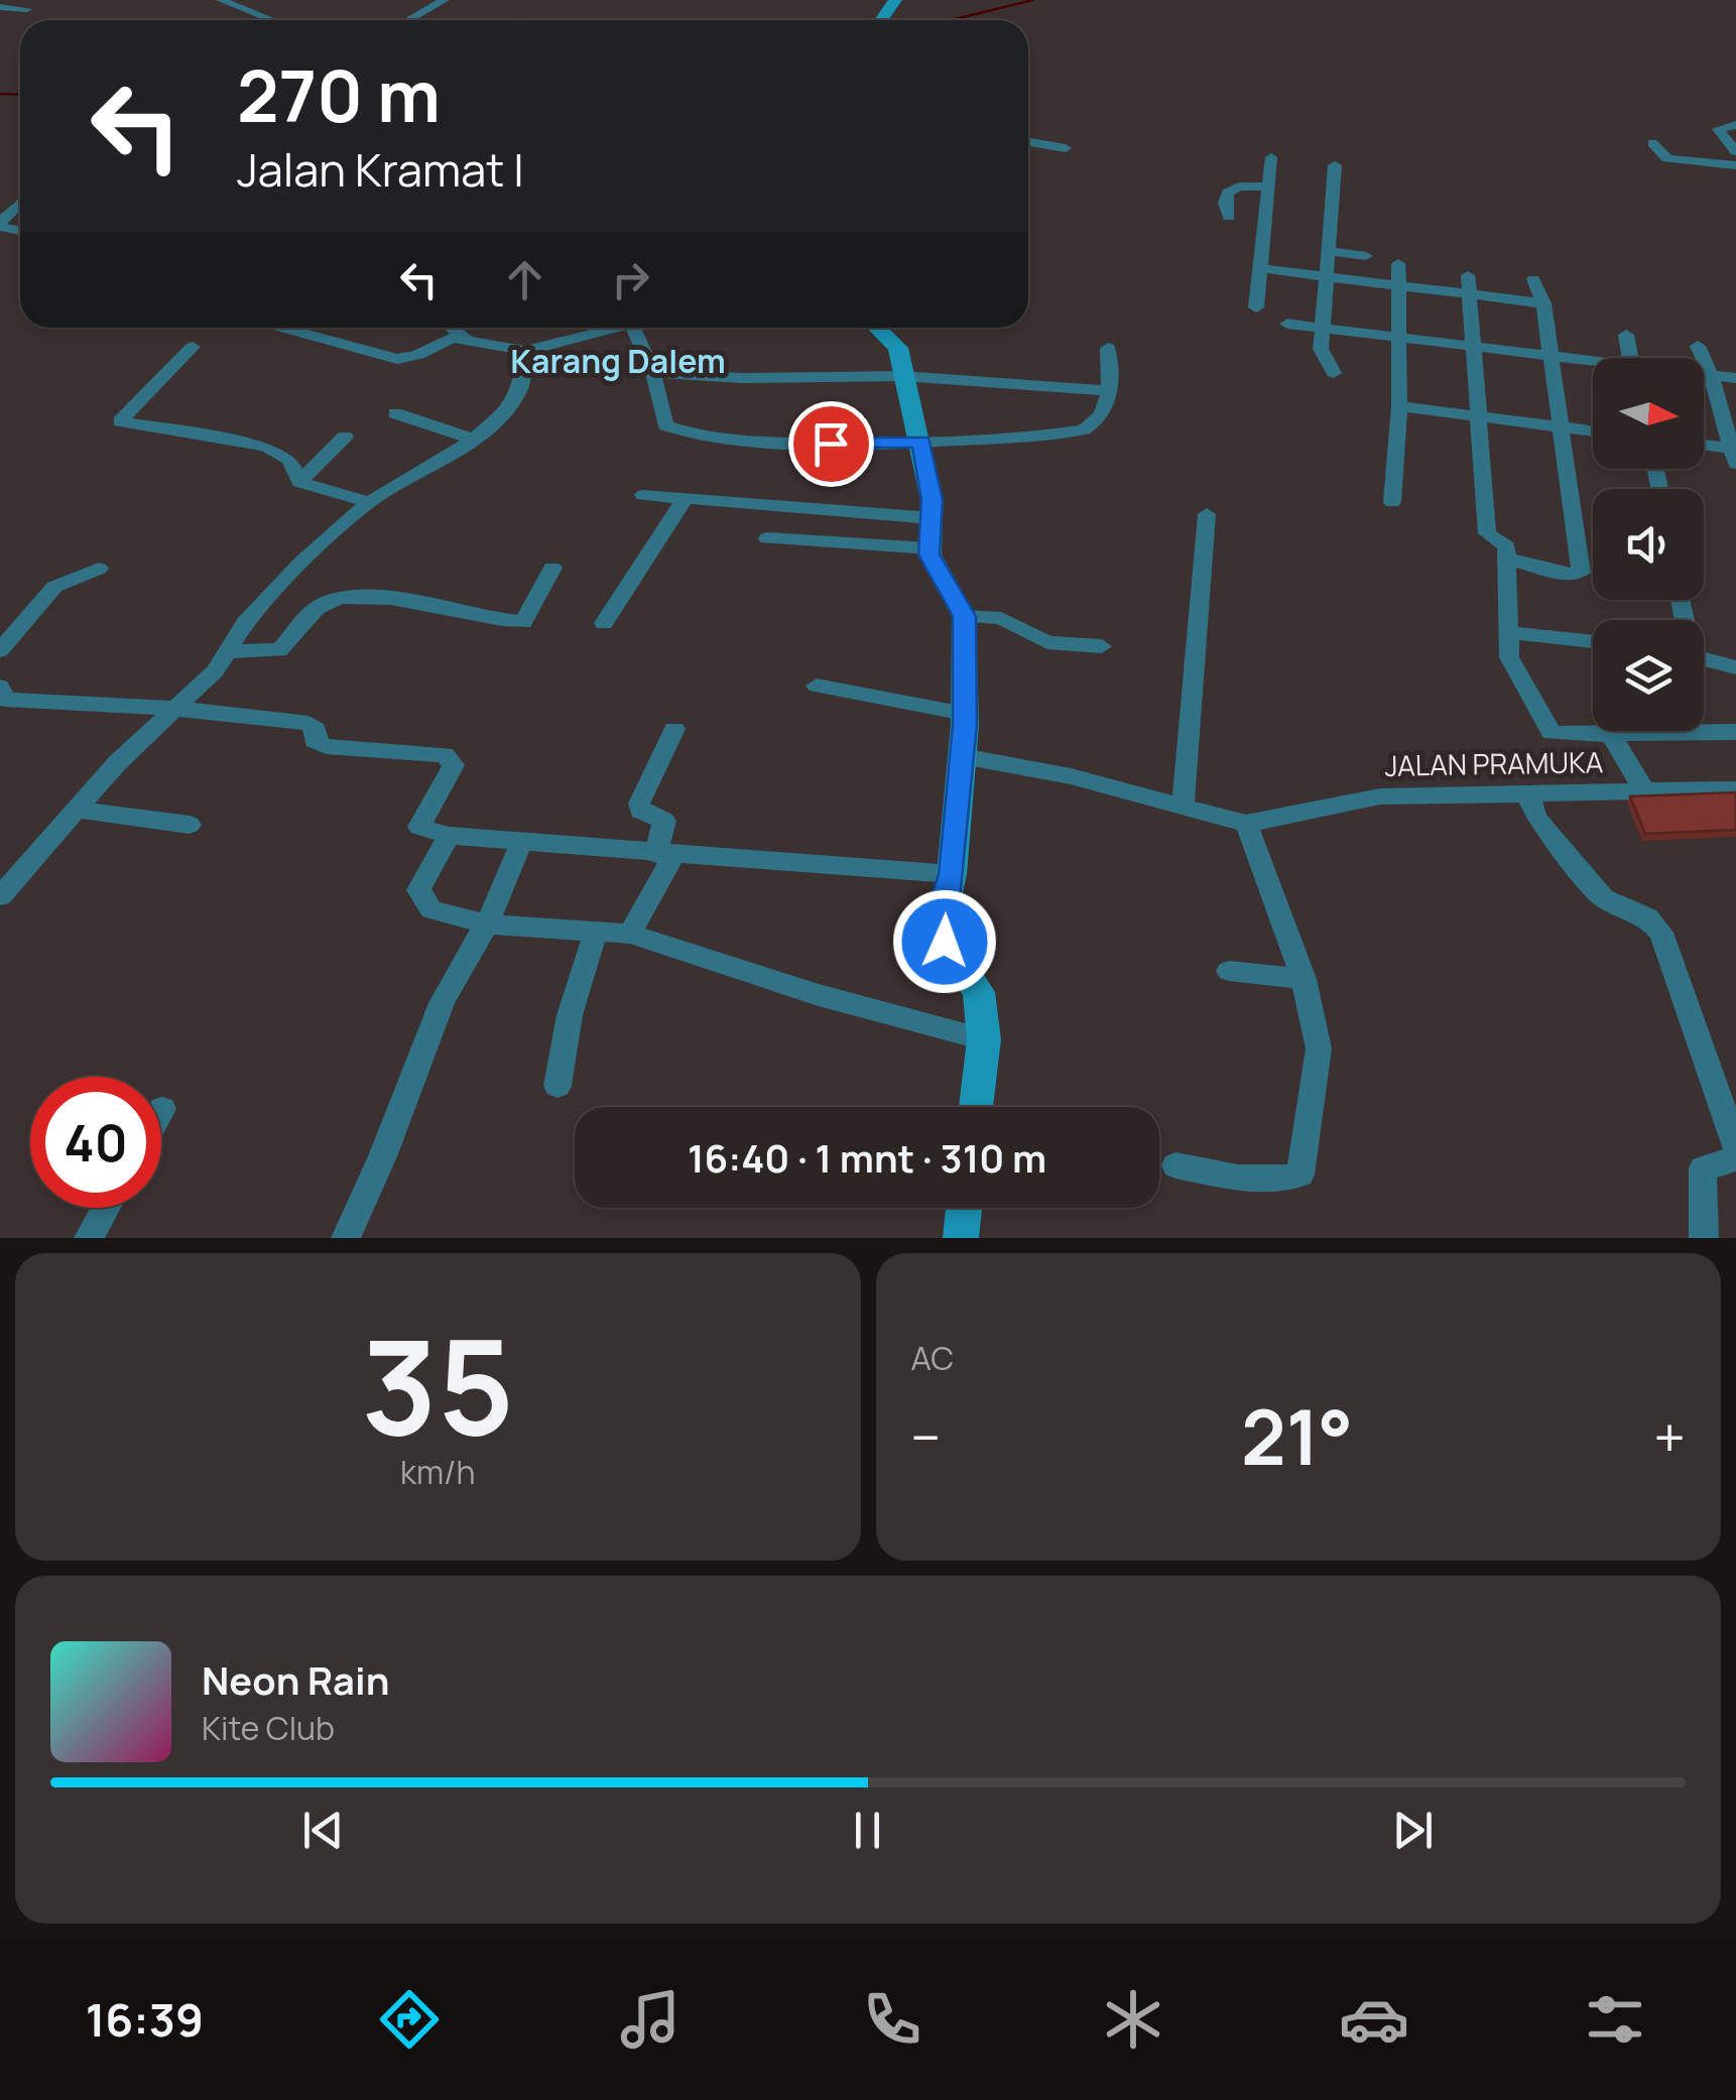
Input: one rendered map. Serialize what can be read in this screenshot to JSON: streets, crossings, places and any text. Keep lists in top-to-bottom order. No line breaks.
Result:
{"streets":{"street":["JALAN PRAMUKA"]},"districts":["Karang Dalem"],"north":"right","page":{"turn":["270 m","Jalan Kramat I"],"limit":"40","trip":"16:40 · 1 mnt · 310 m","tile":[["35","km/h"],"AC"],"heat":["−","21°","+"],"song":["Neon Rain","Kite Club"],"tabs":"16:39"}}
